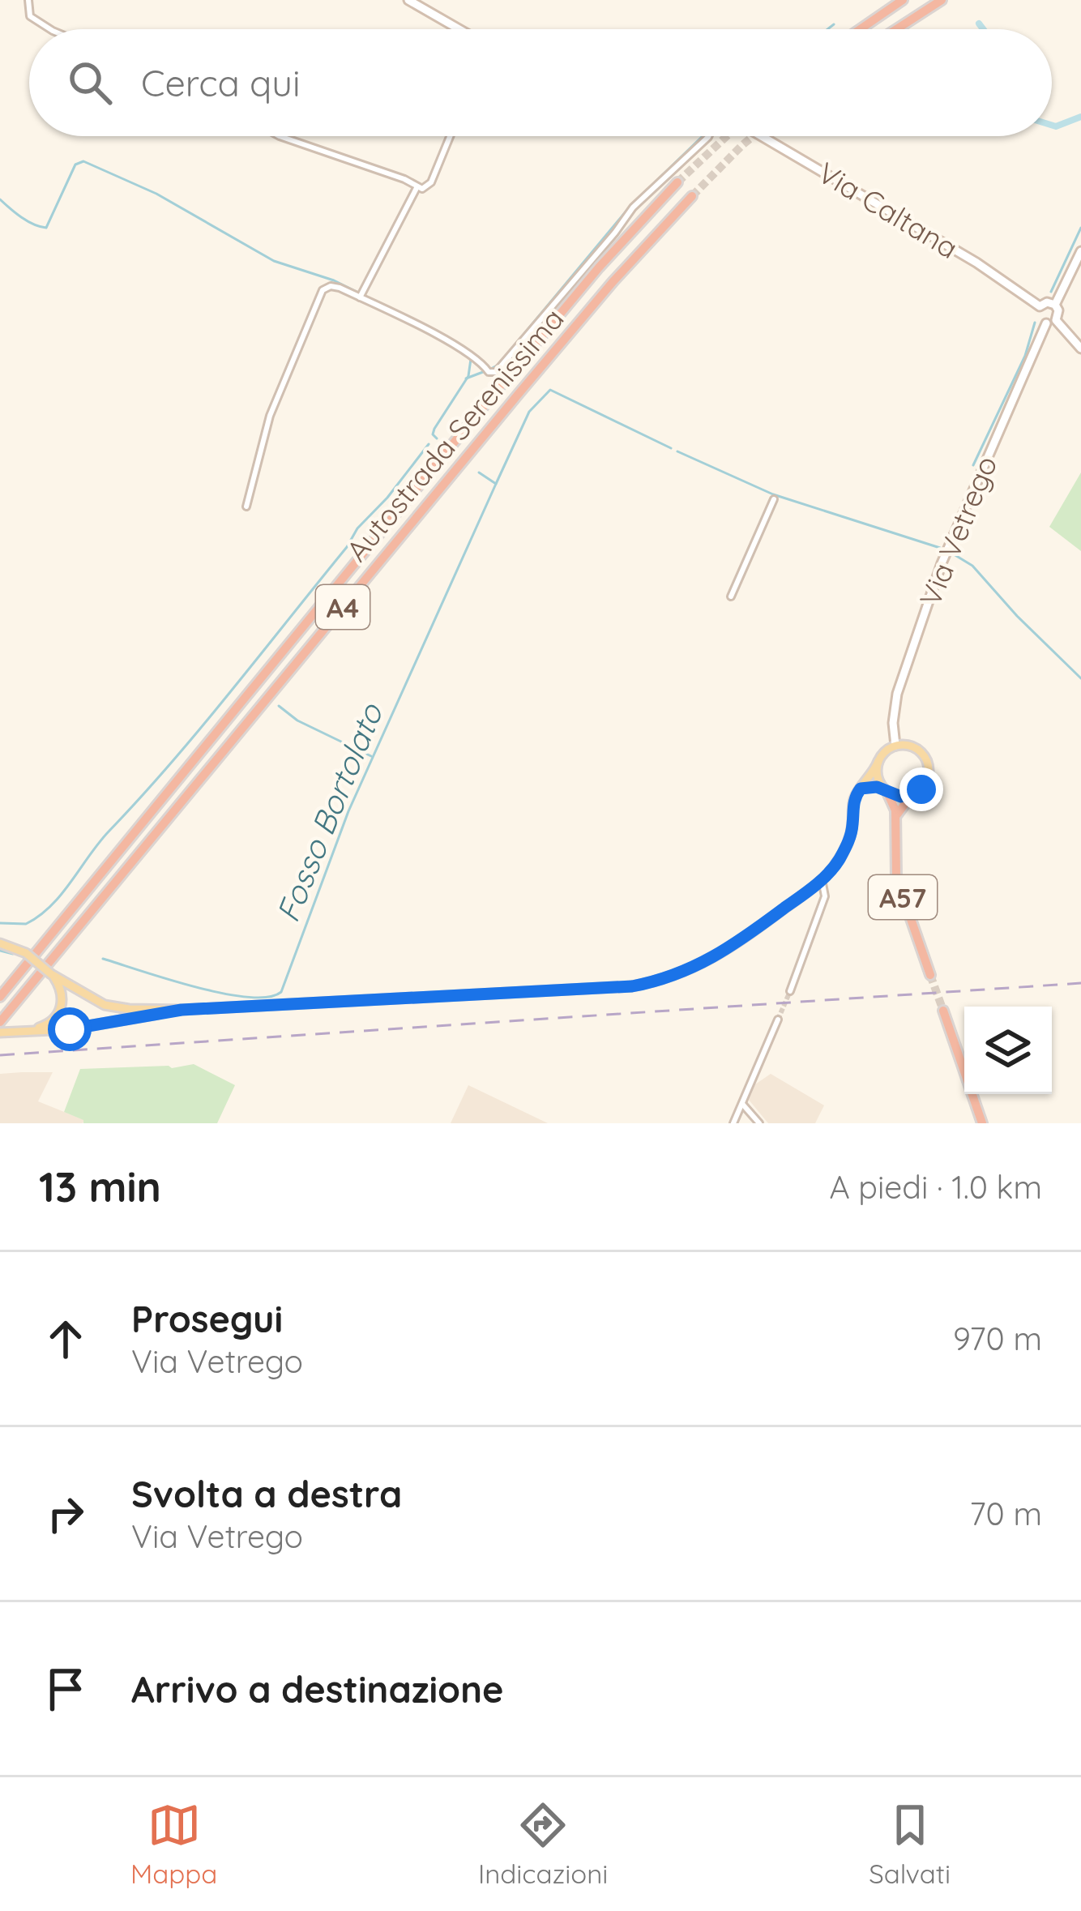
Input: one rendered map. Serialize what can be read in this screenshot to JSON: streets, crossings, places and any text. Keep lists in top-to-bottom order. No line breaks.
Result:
{"streets":{"highway":["Autostrada Serenissima","A4","A57"],"main road":["Via Caltana","Via Vetrego"]},"crossings":[["Via Caltana","Via Vetrego"],["Via Vetrego","A57"]],"water":["Fosso Bortolato"],"page":{"search":"Cerca qui","heading":["13 min","A piedi · 1.0 km"],"list":[["Prosegui","Via Vetrego","970 m"],["Svolta a destra","Via Vetrego","70 m"],"Arrivo a destinazione"],"nav":["Mappa","Indicazioni","Salvati"]}}
